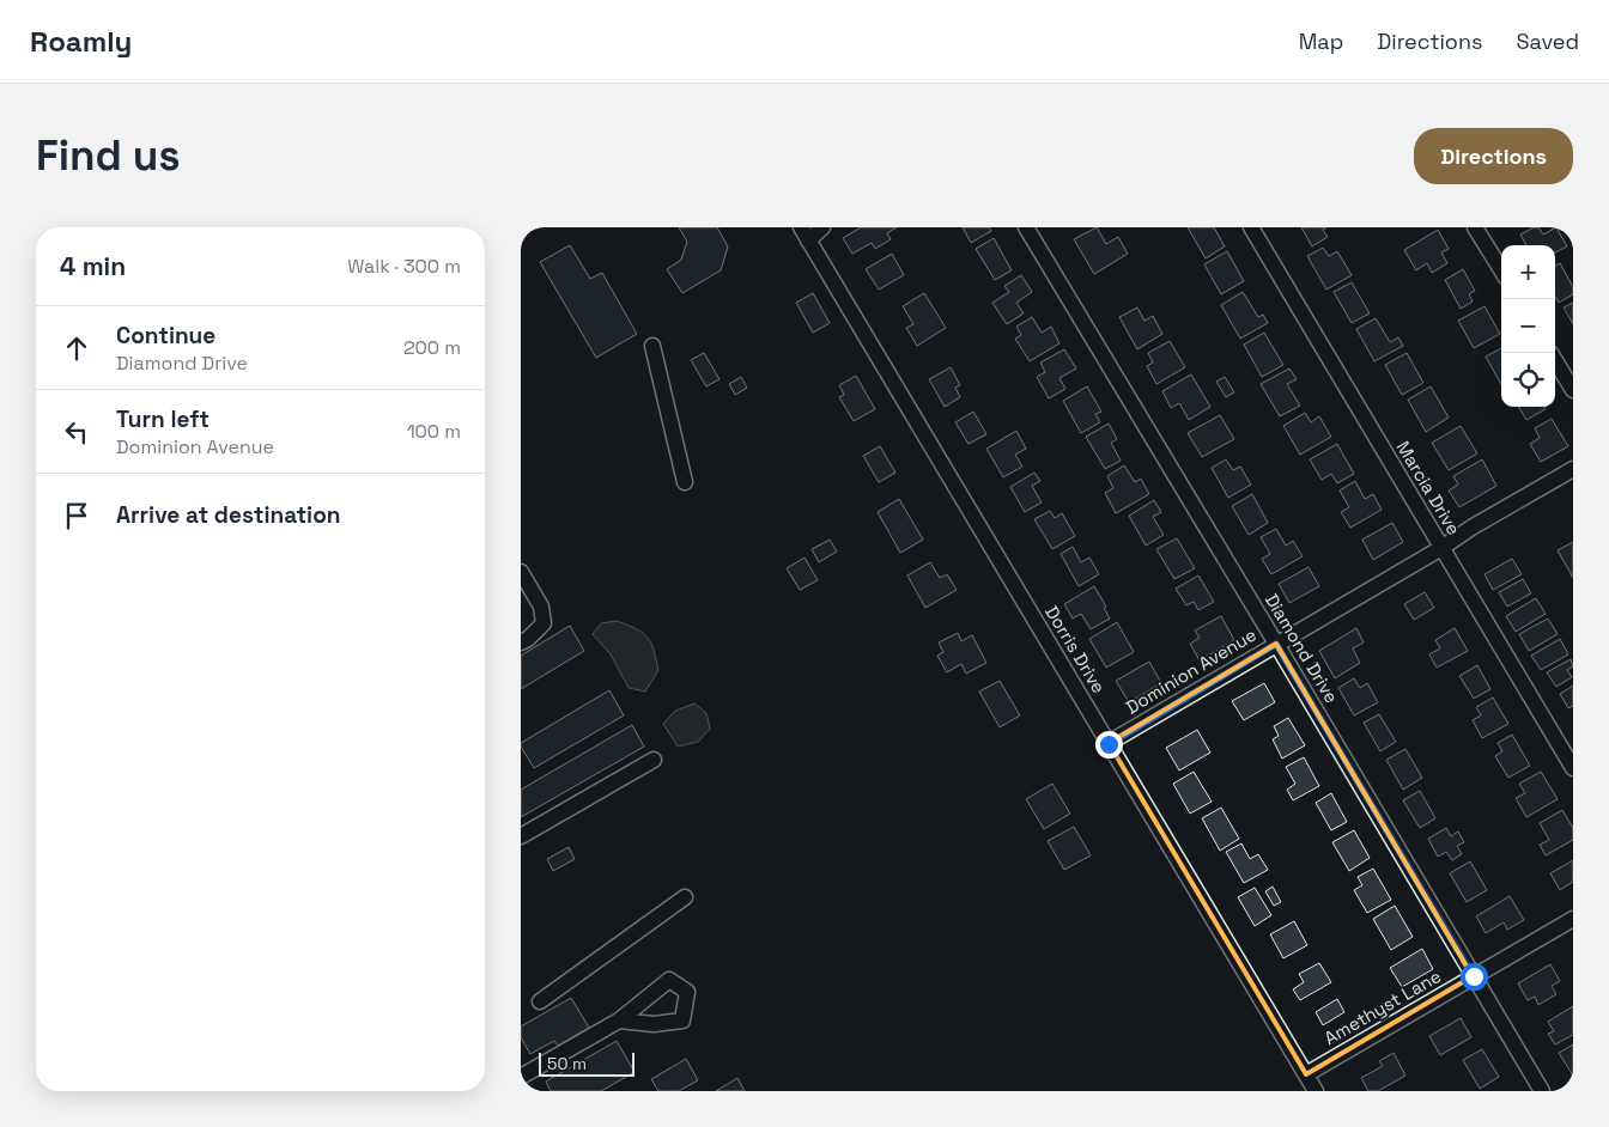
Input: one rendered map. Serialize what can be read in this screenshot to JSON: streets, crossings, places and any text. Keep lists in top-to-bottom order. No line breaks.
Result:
{"streets":{"street":["Marcia Drive","Diamond Drive","Dorris Drive","Dominion Avenue","Amethyst Lane"]},"crossings":[["Marcia Drive","Dominion Avenue"],["Diamond Drive","Dominion Avenue"],["Diamond Drive","Amethyst Lane"],["Dorris Drive","Dominion Avenue"],["Dorris Drive","Amethyst Lane"]],"scale_bar":"50 m","page":{"header":"Roamly","nav":["Map","Directions","Saved"],"buttons":"Directions","title":"Find us","heading":["4 min","Walk · 300 m"],"map_buttons":["+","−"],"list":[["Continue","Diamond Drive","200 m"],["Turn left","Dominion Avenue","100 m"],"Arrive at destination"],"scale":"50 m"}}
